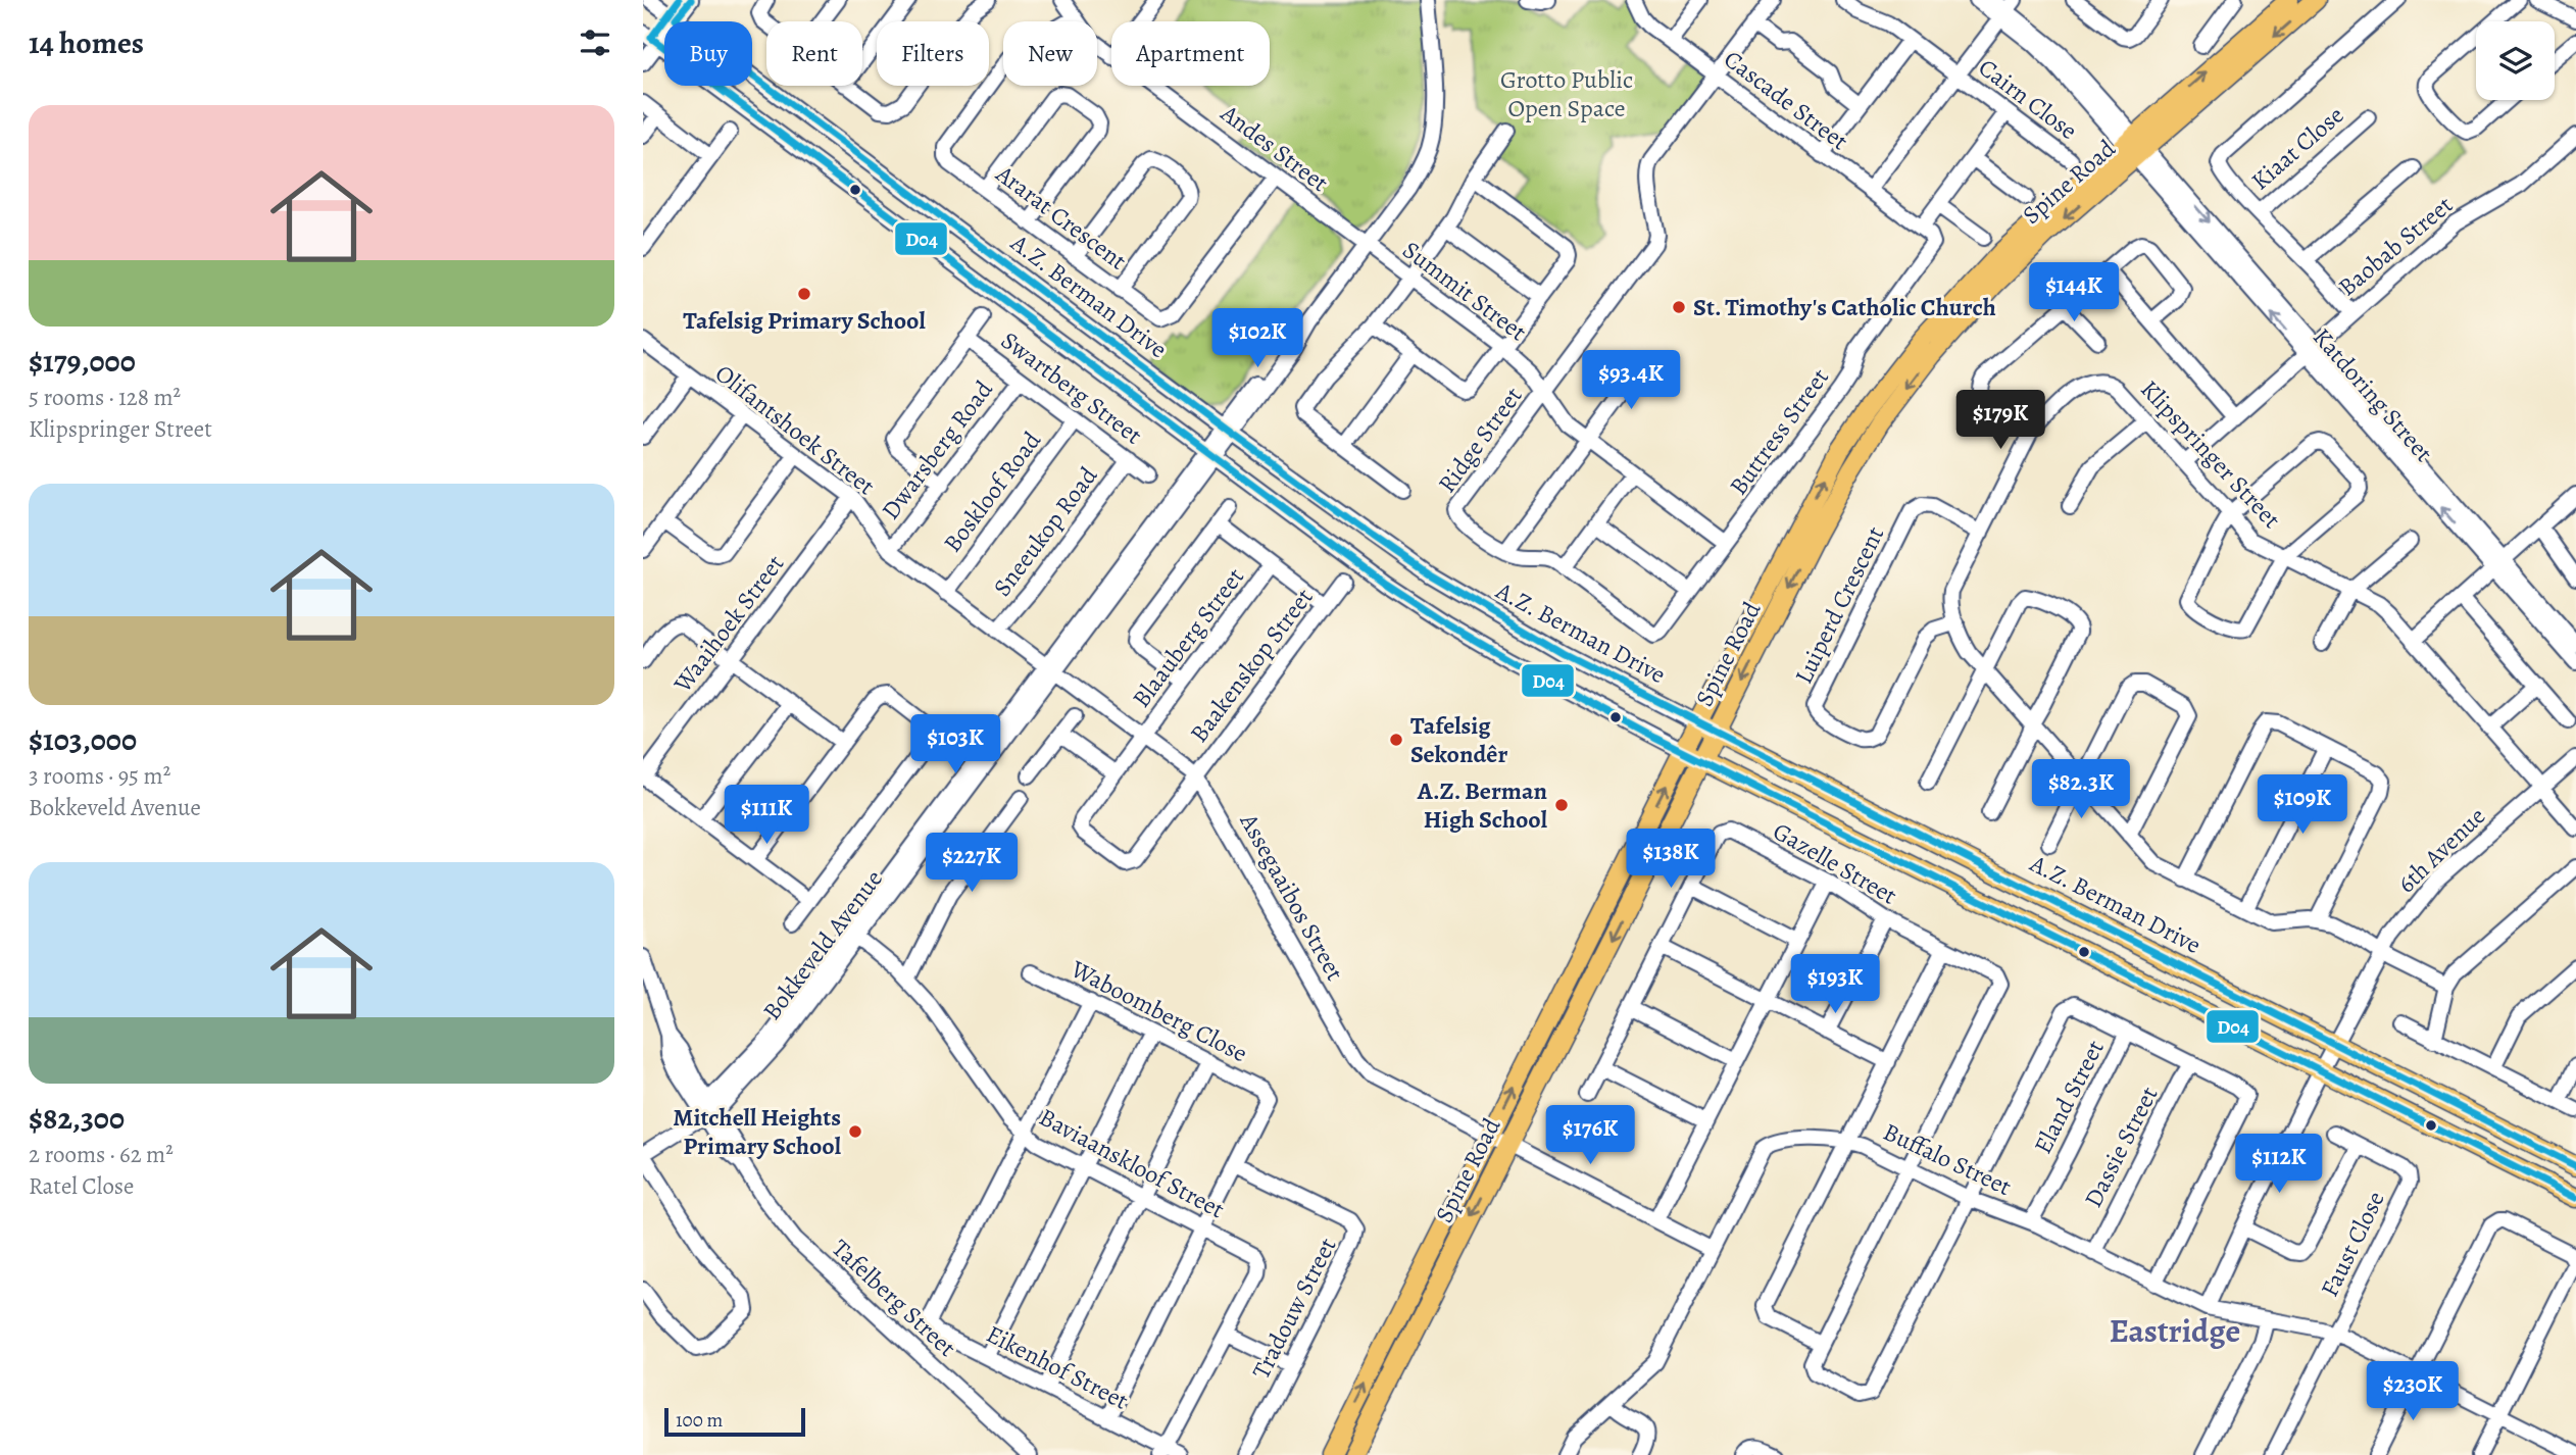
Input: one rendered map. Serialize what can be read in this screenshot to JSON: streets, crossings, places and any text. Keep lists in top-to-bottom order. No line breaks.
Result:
{"streets":{"main road":["Spine Road","A.Z. Berman Drive"],"street":["Cairn Close","Cascade Street","Andes Street","Kiaat Close","Ararat Crescent","Baobab Street","Summit Street","Swartberg Street","Katdoring Street","Olifantshoek Street","Buttress Street","Ridge Street","Dwarsberg Road","Klipspringer Street","Boskloof Road","Sneeukop Road","Luiperd Crescent","Waaihoek Street","Blaauberg Street","Baakenskop Street","6th Avenue","Gazelle Street","Assegaaibos Street","Bokkeveld Avenue","Waboomberg Close","Eland Street","Dassie Street","Buffalo Street","Baviaanskloof Street","Faust Close","Tafelberg Street","Tradouw Street","Eikenhof Street"]},"crossings":[["Cascade Street","Buttress Street"],["Cascade Street","Ridge Street"],["Andes Street","Ararat Crescent"],["Andes Street","Summit Street"],["Andes Street","Bokkeveld Avenue"],["Spine Road","A.Z. Berman Drive"],["Spine Road","Katdoring Street"],["Spine Road","Assegaaibos Street"],["Baobab Street","Katdoring Street"],["Baobab Street","Klipspringer Street"],["Summit Street","Buttress Street"],["Summit Street","Ridge Street"],["Summit Street","Bokkeveld Avenue"],["A.Z. Berman Drive","6th Avenue"],["A.Z. Berman Drive","Bokkeveld Avenue"],["Swartberg Street","Dwarsberg Road"],["Swartberg Street","Boskloof Road"],["Swartberg Street","Sneeukop Road"],["Olifantshoek Street","Dwarsberg Road"],["Olifantshoek Street","Boskloof Road"],["Olifantshoek Street","Sneeukop Road"],["Olifantshoek Street","Waaihoek Street"],["Olifantshoek Street","Assegaaibos Street"],["Olifantshoek Street","Bokkeveld Avenue"],["Klipspringer Street","Luiperd Crescent"],["Klipspringer Street","6th Avenue"],["Blaauberg Street","Baakenskop Street"],["Blaauberg Street","Assegaaibos Street"],["Baakenskop Street","Assegaaibos Street"],["6th Avenue","Buffalo Street"],["Gazelle Street","Buffalo Street"],["Assegaaibos Street","Bokkeveld Avenue"],["Assegaaibos Street","Buffalo Street"],["Bokkeveld Avenue","Baviaanskloof Street"],["Bokkeveld Avenue","Tafelberg Street"],["Waboomberg Close","Tradouw Street"],["Eland Street","Buffalo Street"],["Dassie Street","Buffalo Street"],["Buffalo Street","Faust Close"],["Baviaanskloof Street","Eikenhof Street"]],"districts":["Eastridge"],"parks":["Grotto Public Open Space"],"places":["Tafelsig Primary School","St. Timothy's Catholic Church","Tafelsig Sekondêr","A.Z. Berman High School","Mitchell Heights Primary School"],"lines":["transit line D04"],"scale_bar":"100 m","page":{"heading":"14 homes","chip":["Buy","Rent","Filters","New","Apartment"],"list":[{"name":"$179,000","note":"5 rooms · 128 m² · Klipspringer Street"},{"name":"$103,000","note":"3 rooms · 95 m² · Bokkeveld Avenue"},{"name":"$82,300","note":"2 rooms · 62 m² · Ratel Close"}],"price":["$144K","$102K","$93.4K","$179K","$103K","$82.3K","$109K","$111K","$138K","$227K","$193K","$176K","$112K","$230K"],"scale":"100 m"}}
